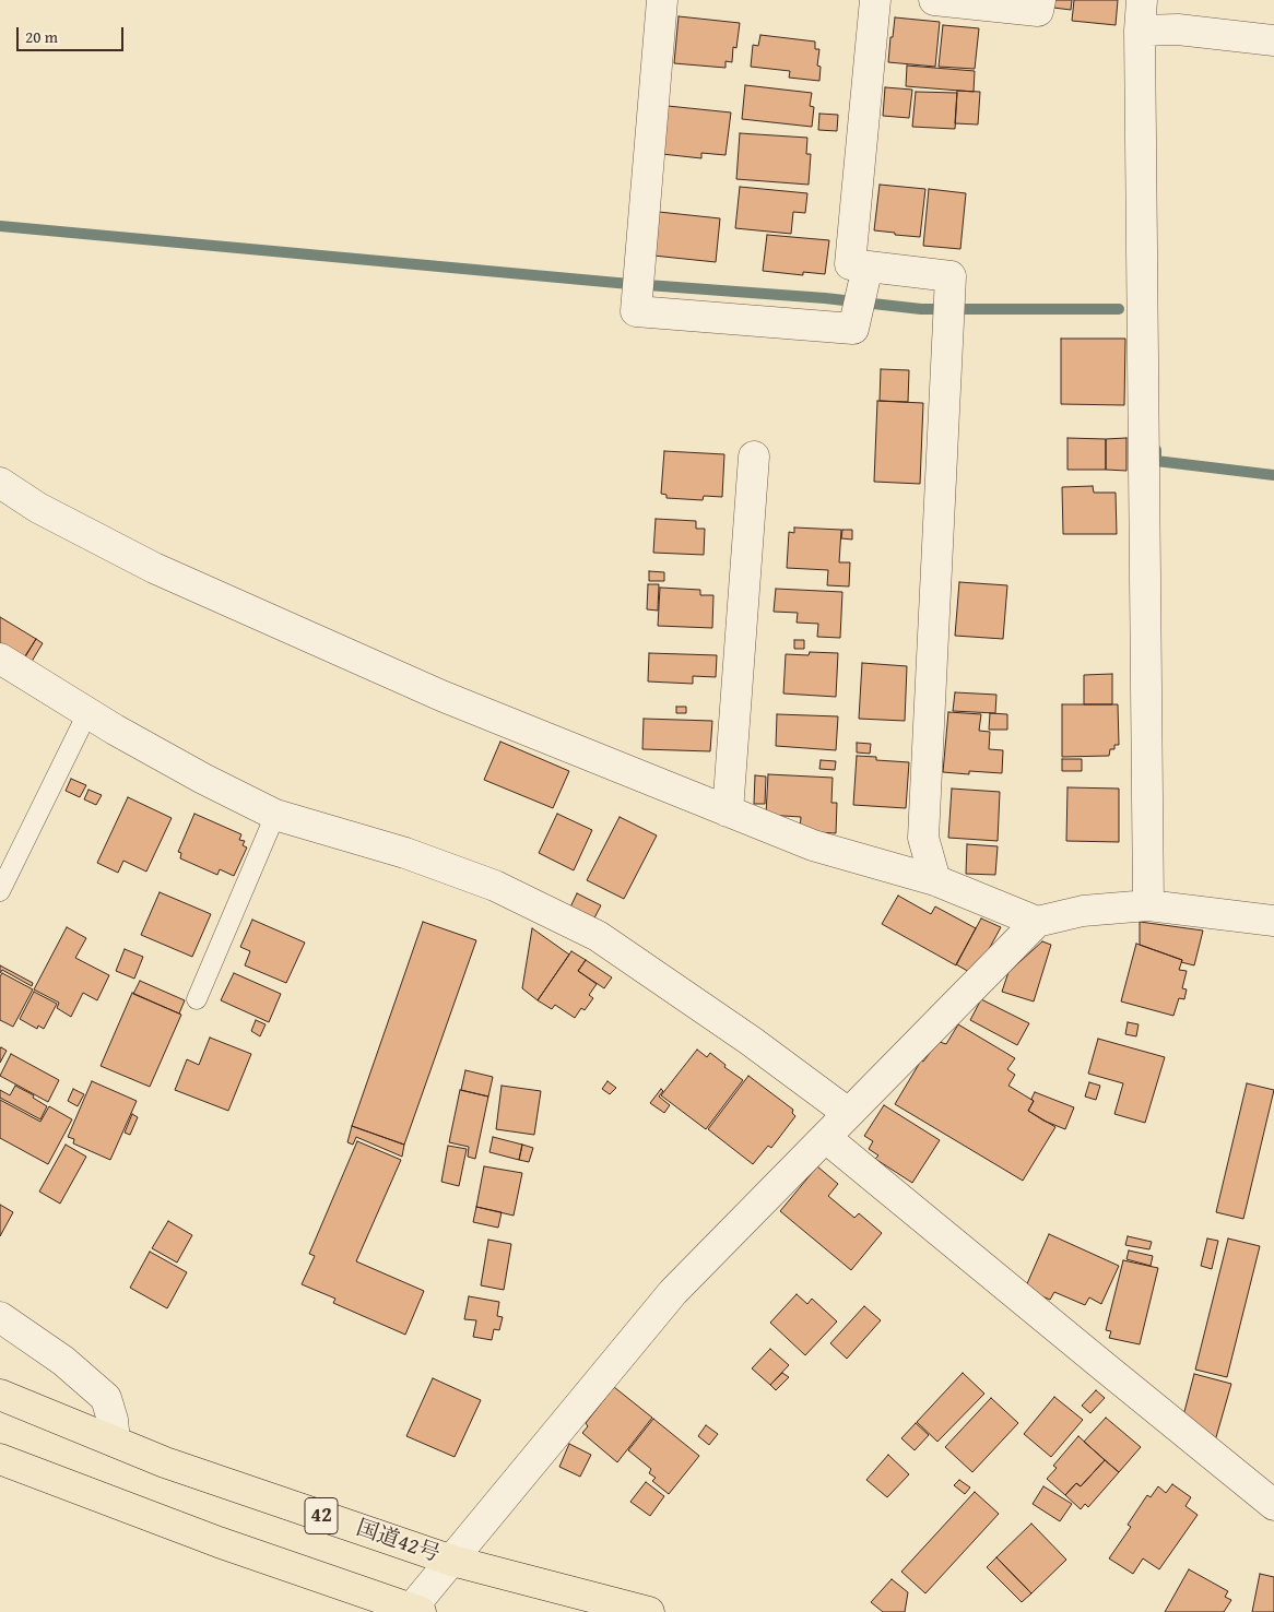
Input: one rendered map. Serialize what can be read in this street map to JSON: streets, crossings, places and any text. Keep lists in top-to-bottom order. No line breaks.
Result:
{"streets":{"highway":["42","国道42号"]},"scale_bar":"20 m"}
